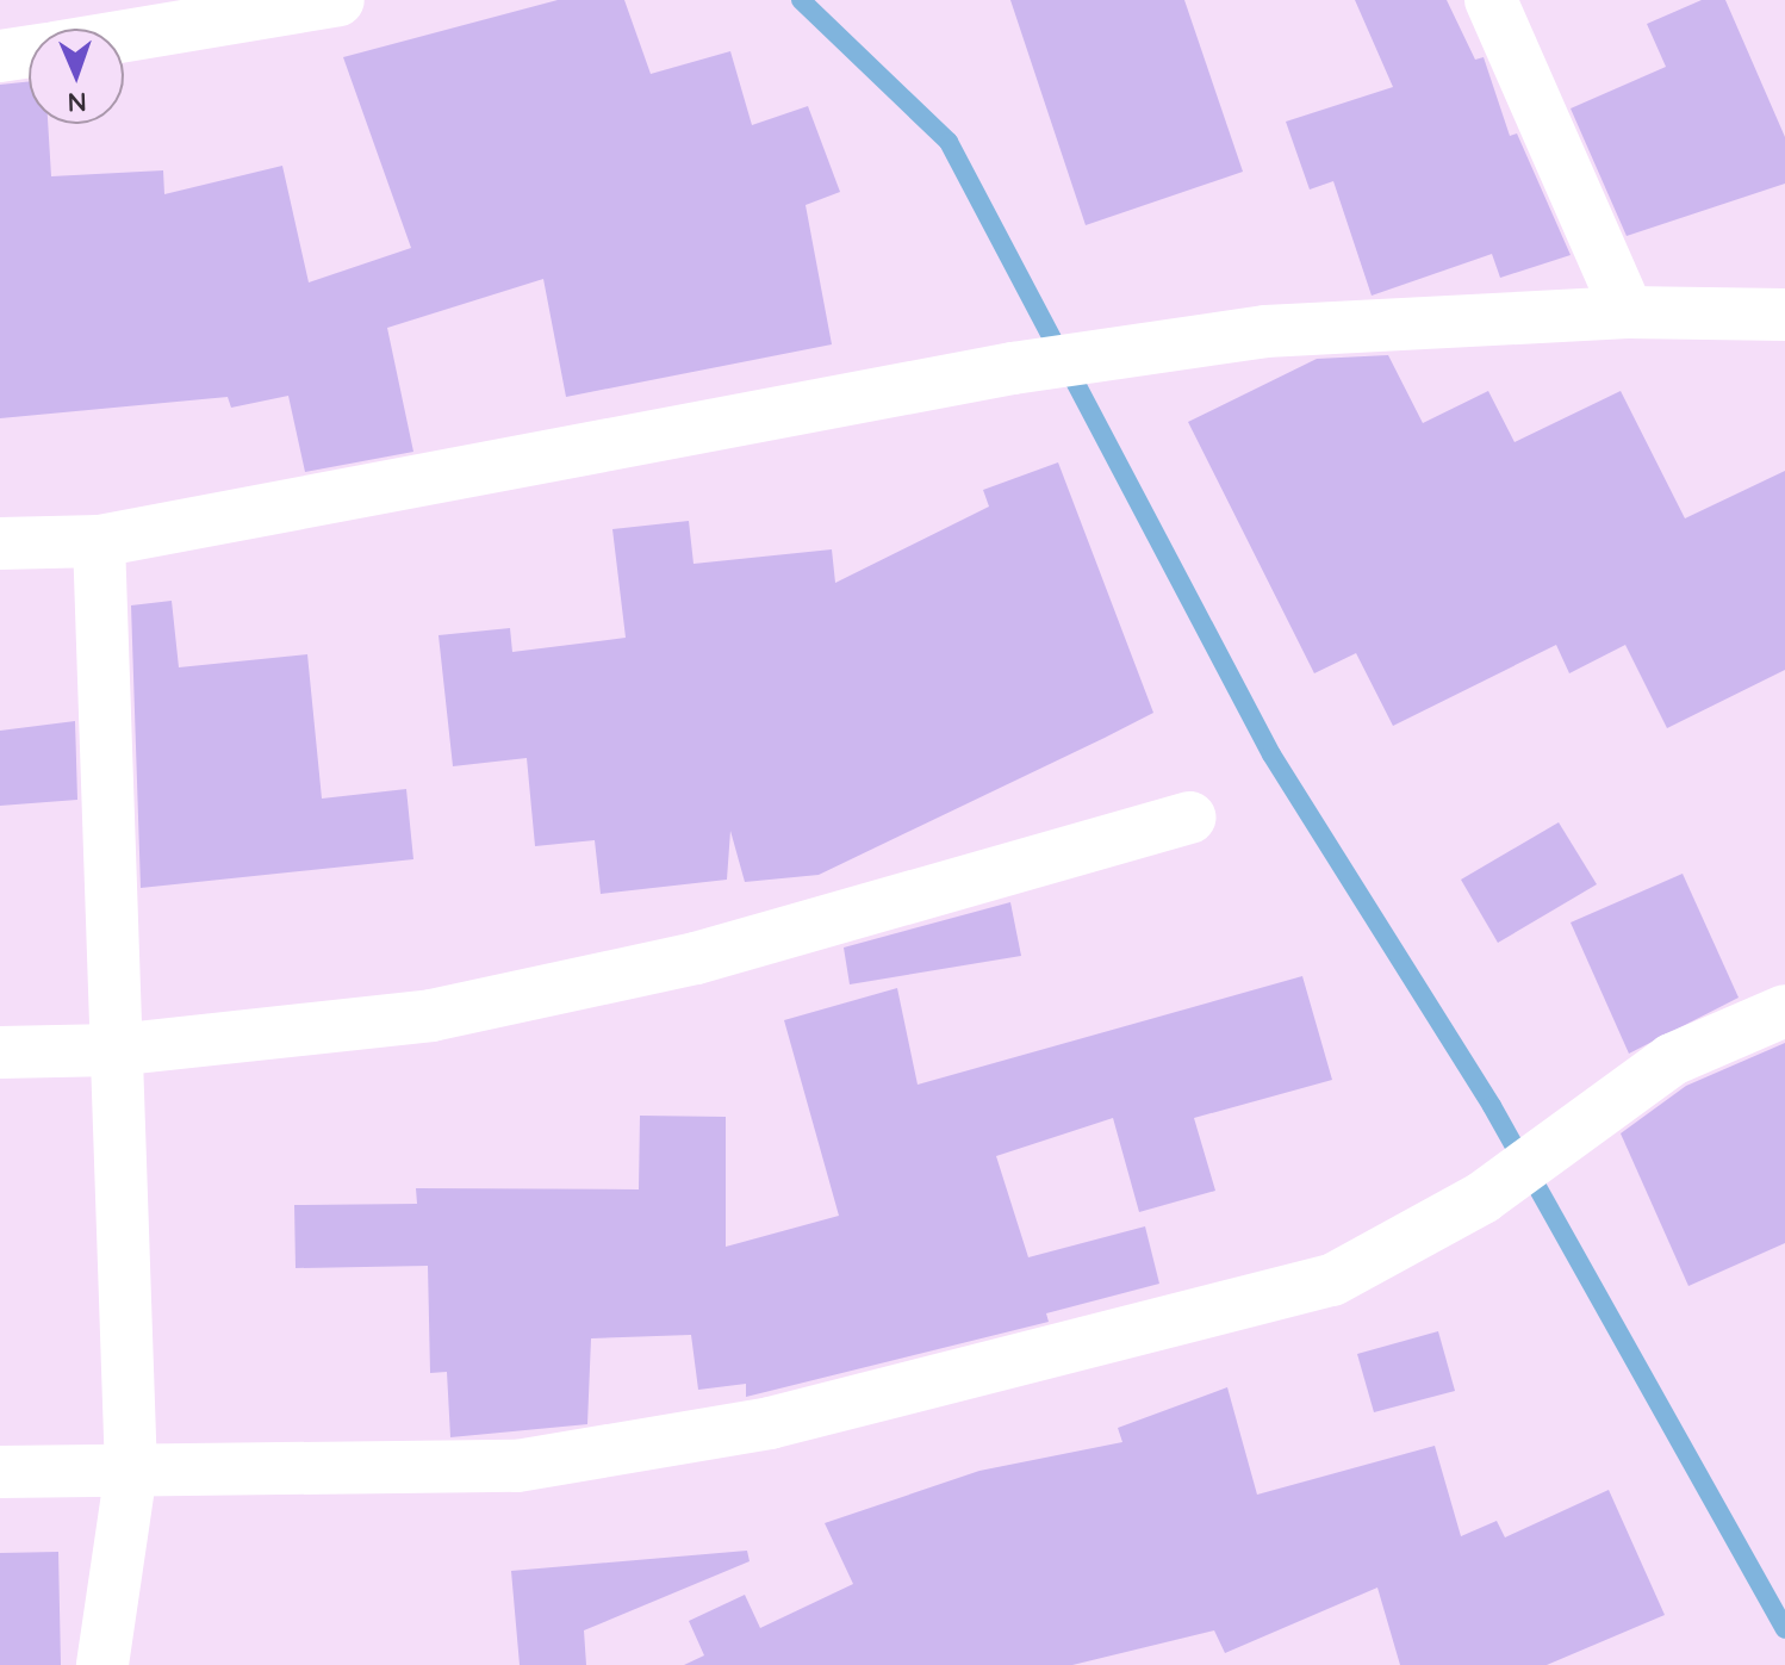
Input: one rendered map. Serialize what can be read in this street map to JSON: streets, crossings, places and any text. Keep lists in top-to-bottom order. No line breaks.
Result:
{"north":"bottom"}
